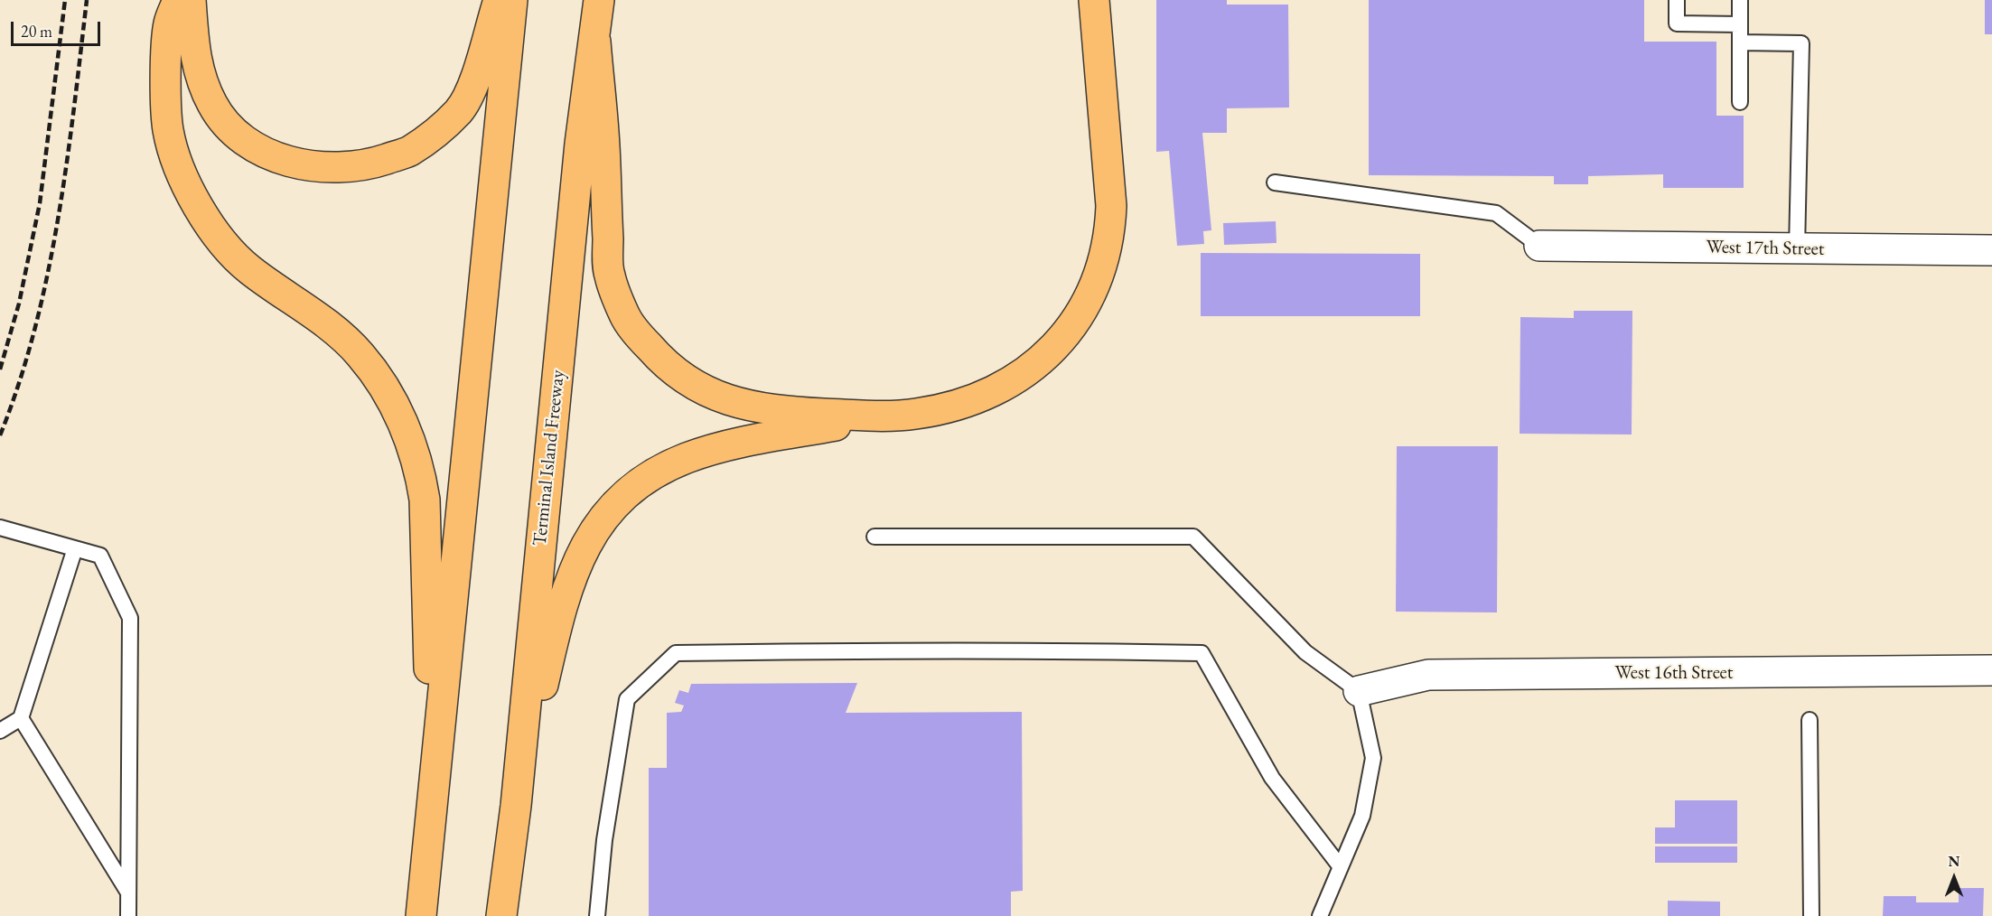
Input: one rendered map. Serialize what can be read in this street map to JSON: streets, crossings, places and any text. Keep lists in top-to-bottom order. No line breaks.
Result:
{"streets":{"highway":["Terminal Island Freeway"],"street":["West 17th Street","West 16th Street"]},"scale_bar":"20 m","north":"top"}
